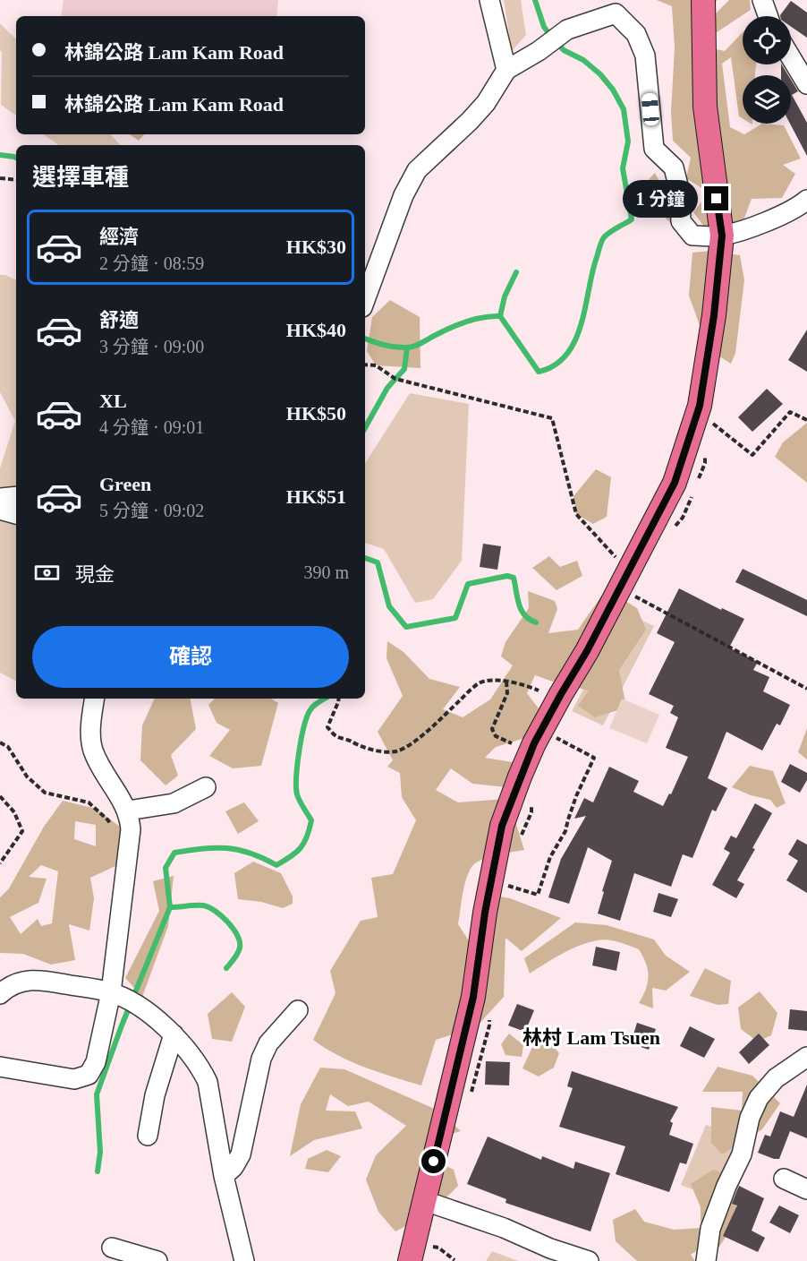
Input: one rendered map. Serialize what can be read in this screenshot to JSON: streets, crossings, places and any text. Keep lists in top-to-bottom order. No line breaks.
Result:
{"districts":["林村 Lam Tsuen"],"page":{"banner":["林錦公路 Lam Kam Road","林錦公路 Lam Kam Road"],"heading":"選擇車種","bubble":"1 分鐘","list":[{"name":"經濟","note":"2 分鐘 · 08:59","value":"HK$30"},{"name":"舒適","note":"3 分鐘 · 09:00","value":"HK$40"},{"name":"XL","note":"4 分鐘 · 09:01","value":"HK$50"},{"name":"Green","note":"5 分鐘 · 09:02","value":"HK$51"}],"pay":["現金","390 m"],"buttons":"確認"}}
